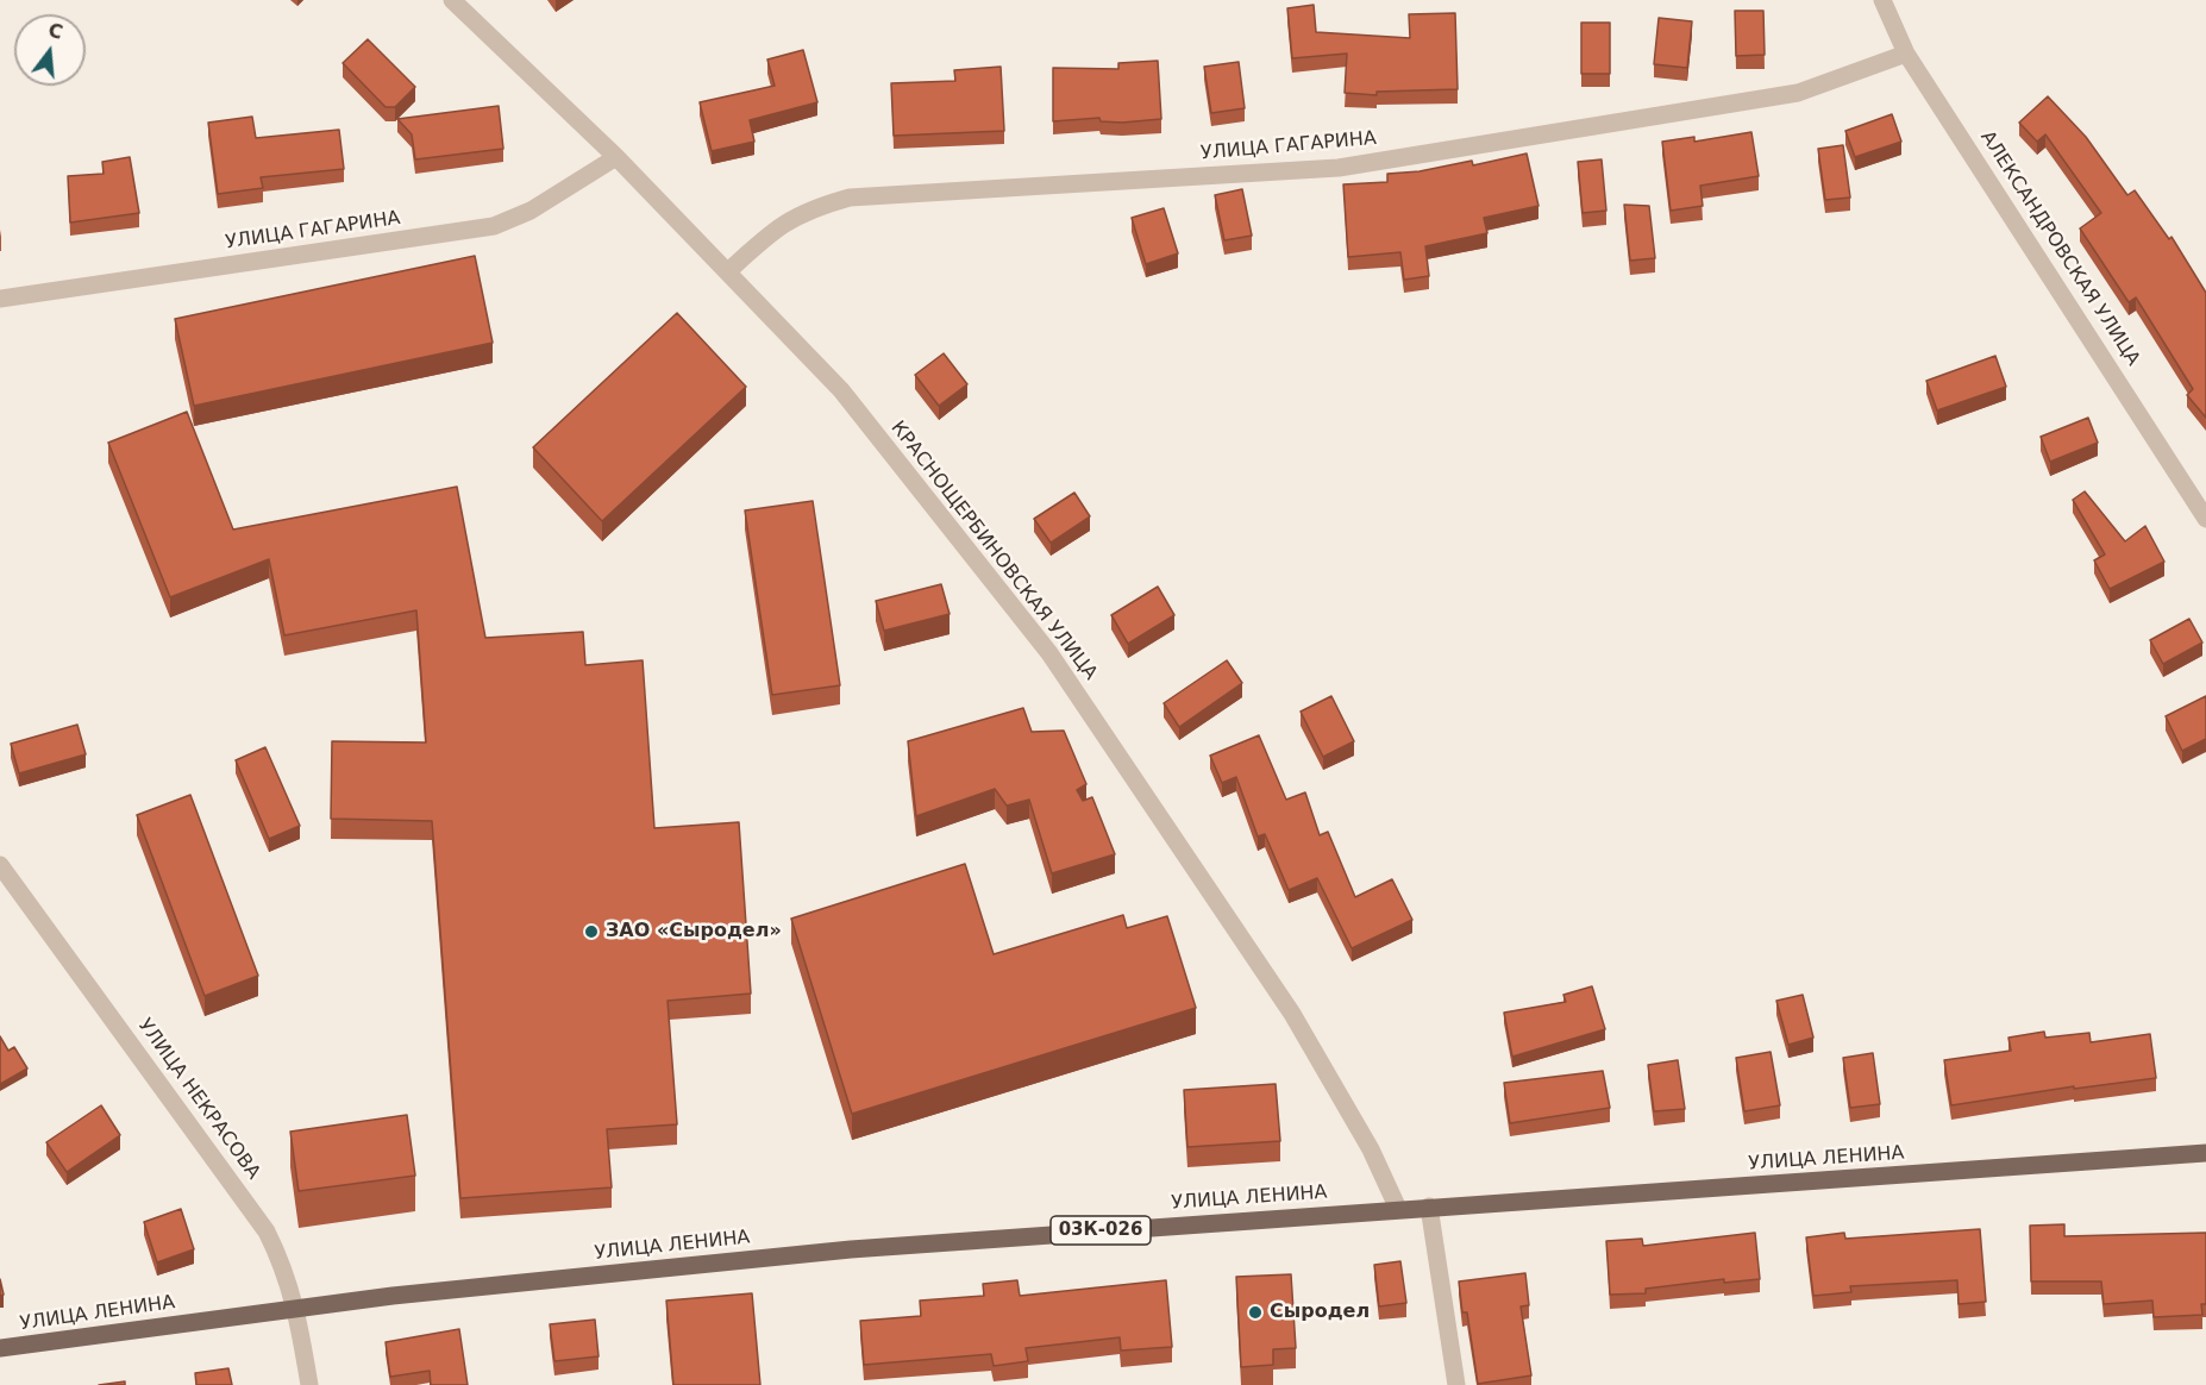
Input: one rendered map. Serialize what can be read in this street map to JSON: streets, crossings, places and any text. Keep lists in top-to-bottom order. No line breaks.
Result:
{"streets":{"main road":["УЛИЦА ЛЕНИНА","03К-026"],"street":["УЛИЦА ГАГАРИНА","АЛЕКСАНДРОВСКАЯ УЛИЦА","КРАСНОЩЕРБИНОВСКАЯ УЛИЦА","УЛИЦА НЕКРАСОВА"]},"crossings":[["УЛИЦА ГАГАРИНА","АЛЕКСАНДРОВСКАЯ УЛИЦА"],["УЛИЦА ГАГАРИНА","КРАСНОЩЕРБИНОВСКАЯ УЛИЦА"],["КРАСНОЩЕРБИНОВСКАЯ УЛИЦА","УЛИЦА ЛЕНИНА"],["УЛИЦА НЕКРАСОВА","УЛИЦА ЛЕНИНА"]],"places":["ЗАО «Сыродел»","Сыродел"],"north":"top"}
